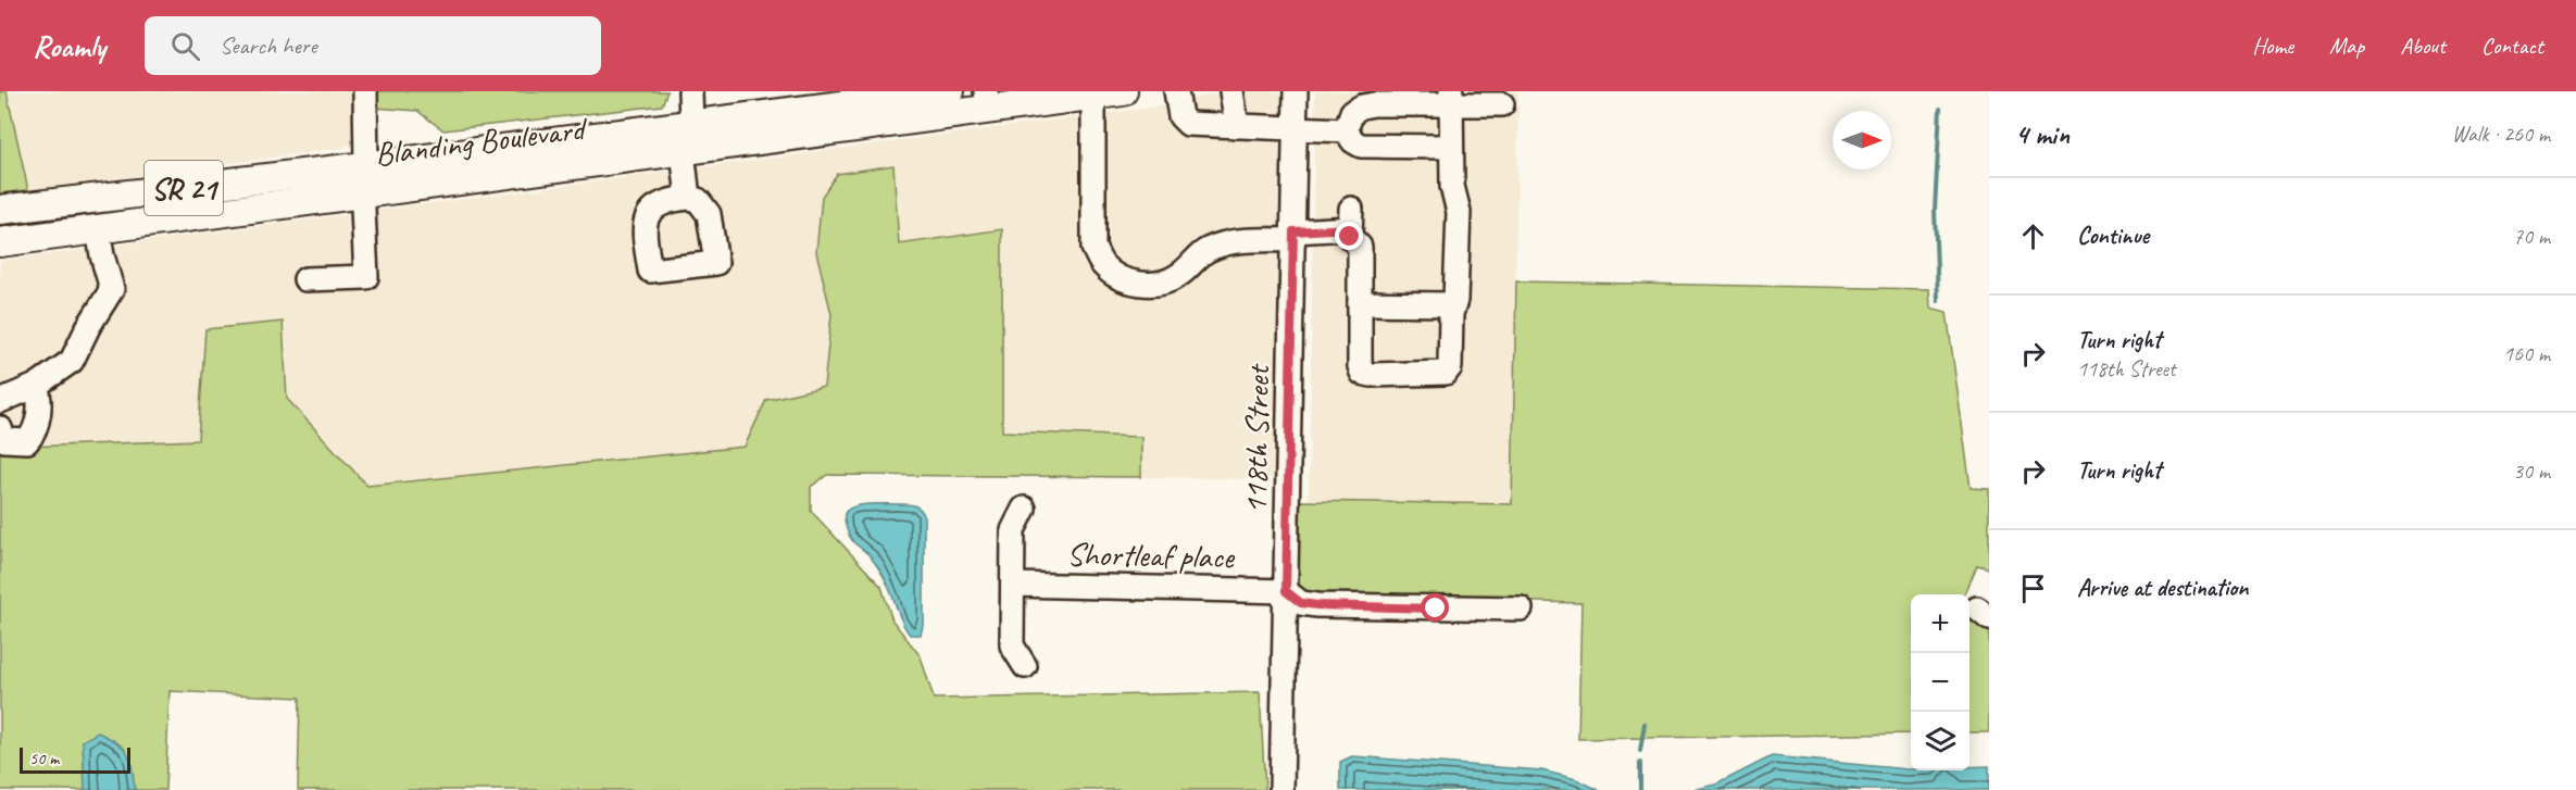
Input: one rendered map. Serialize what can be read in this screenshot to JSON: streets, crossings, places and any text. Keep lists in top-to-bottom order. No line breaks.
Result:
{"streets":{"main road":["Blanding Boulevard","SR 21"],"street":["118th Street","Shortleaf place"]},"crossings":[["118th Street","Shortleaf place"]],"scale_bar":"50 m","north":"right","page":{"header":"Roamly","search":"Search here","nav":["Home","Map","About","Contact"],"heading":["4 min","Walk · 260 m"],"list":[["Continue","70 m"],["Turn right","118th Street","160 m"],["Turn right","30 m"],"Arrive at destination"],"map_buttons":["+","−"],"scale":"50 m"}}
